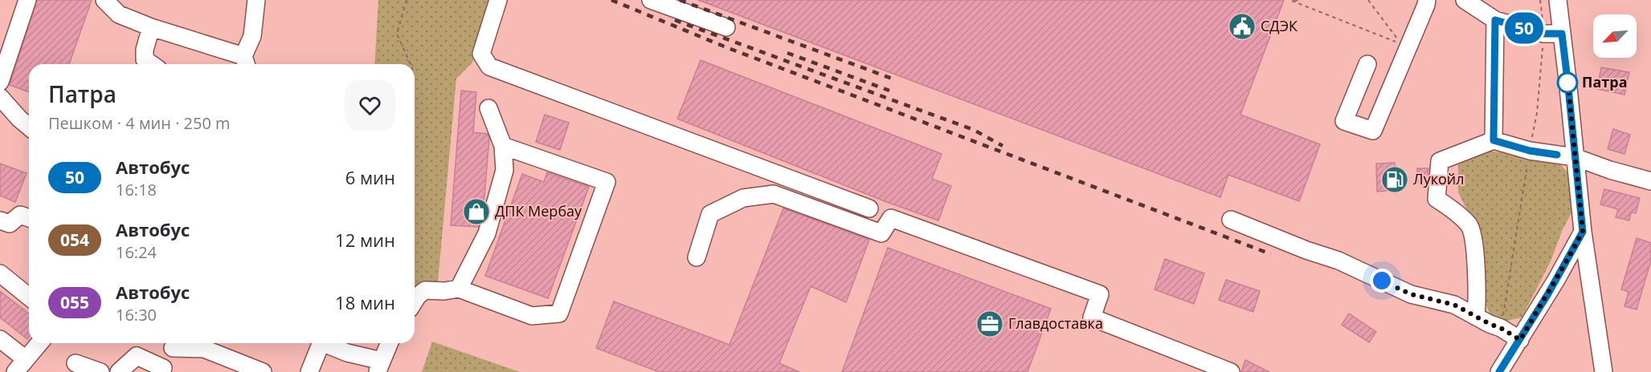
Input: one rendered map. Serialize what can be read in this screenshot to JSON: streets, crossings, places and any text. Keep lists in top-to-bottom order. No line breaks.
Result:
{"places":{"public building":["СДЭК"],"other":["Патра"],"fuel station":["Лукойл"],"shop":["ДПК Мербау"],"office":["Главдоставка"]},"lines":["bus line 50"],"north":"bottom left","page":{"on_map":"50","heading":["Патра","Пешком · 4 мин · 250 m"],"list":[{"mark":"50","name":"Автобус","note":"16:18","value":"6 мин"},{"mark":"054","name":"Автобус","note":"16:24","value":"12 мин"},{"mark":"055","name":"Автобус","note":"16:30","value":"18 мин"}]}}
